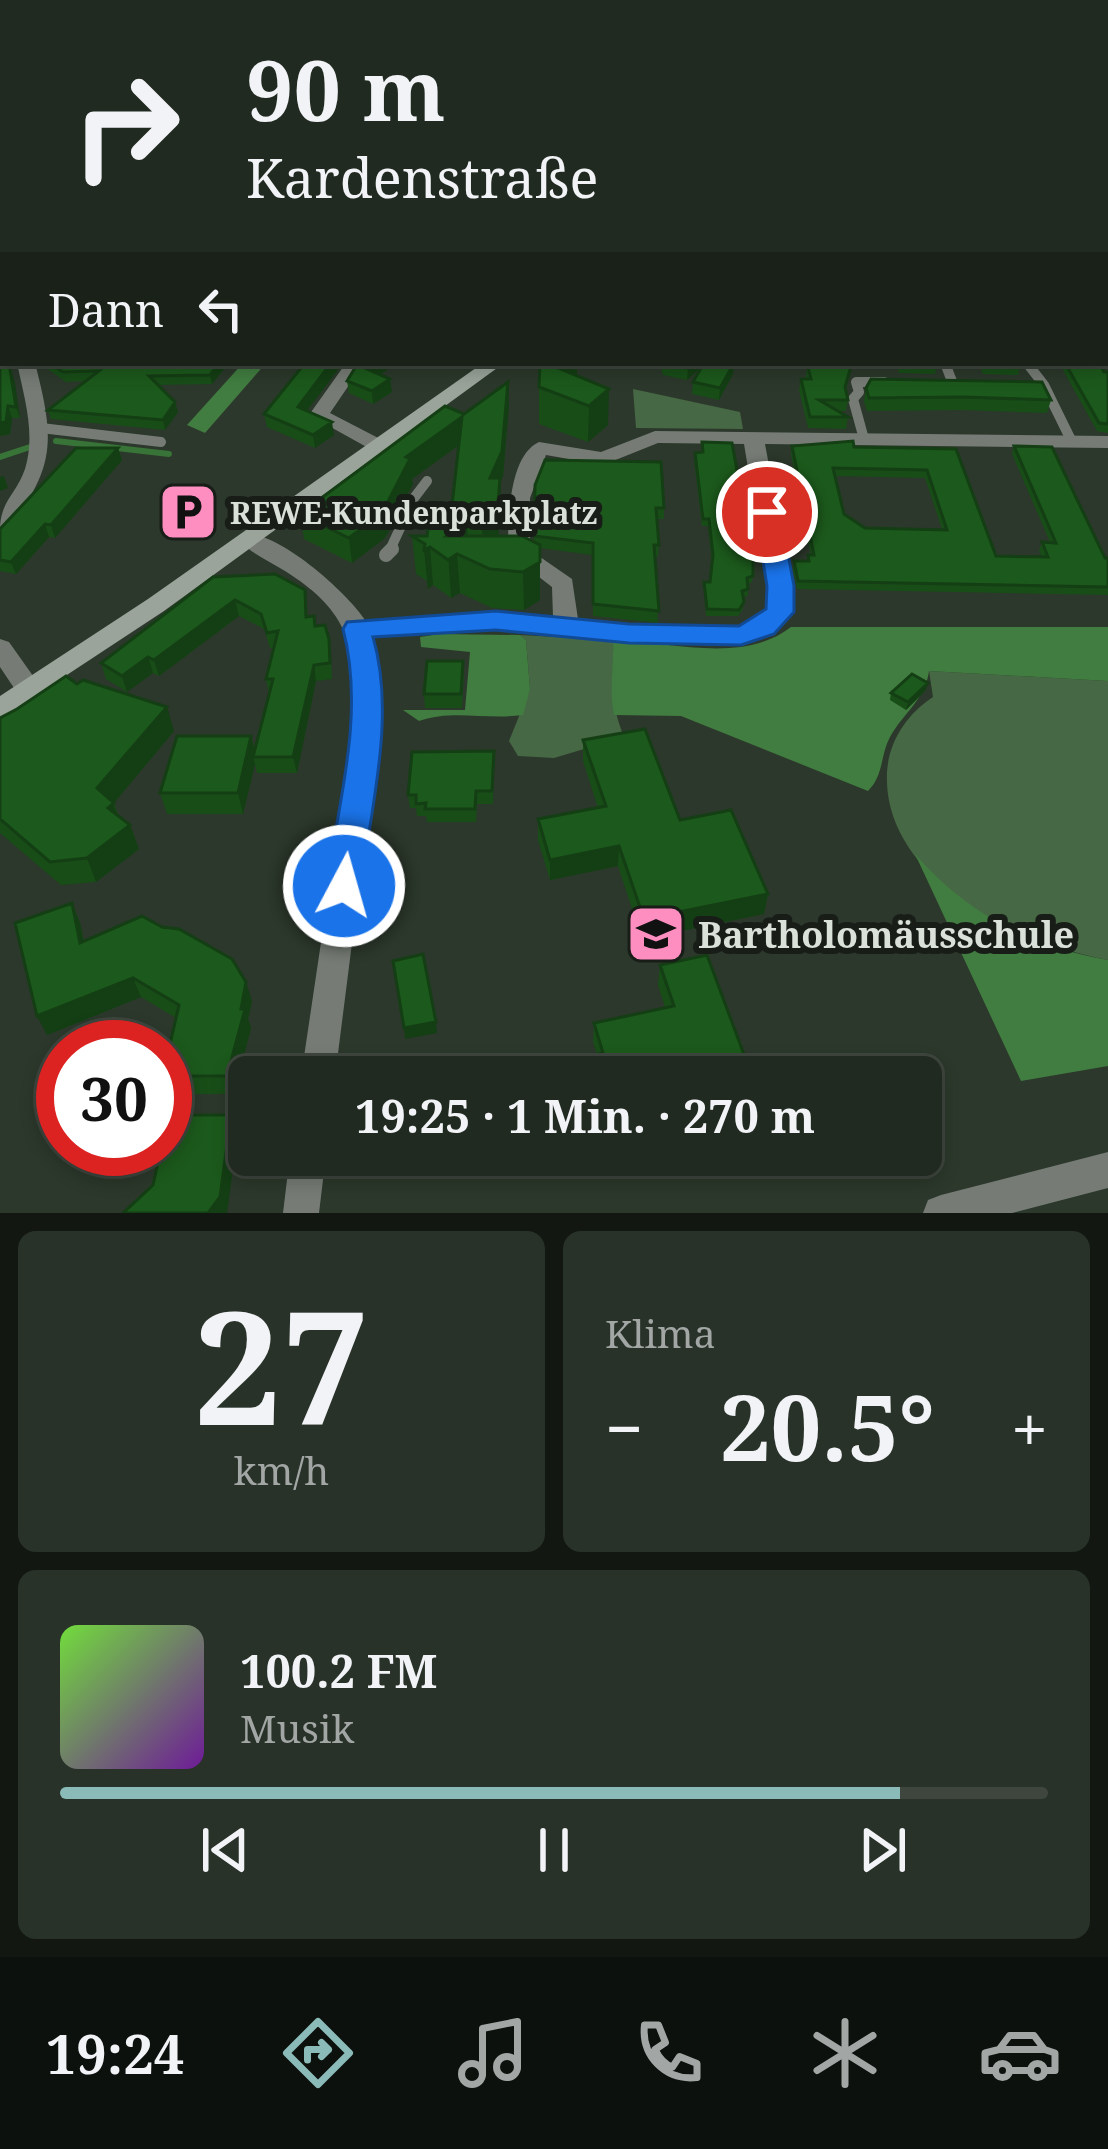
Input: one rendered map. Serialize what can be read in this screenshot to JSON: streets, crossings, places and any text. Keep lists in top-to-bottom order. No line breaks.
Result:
{"places":{"parking":["REWE-Kundenparkplatz"],"school or university":["Bartholomäusschule"]},"page":{"turn":["90 m","Kardenstraße"],"then":"Dann","limit":"30","trip":"19:25 · 1 Min. · 270 m","tile":[["27","km/h"],"Klima"],"heat":["−","20.5°","+"],"song":["100.2 FM","Musik"],"tabs":"19:24"}}
